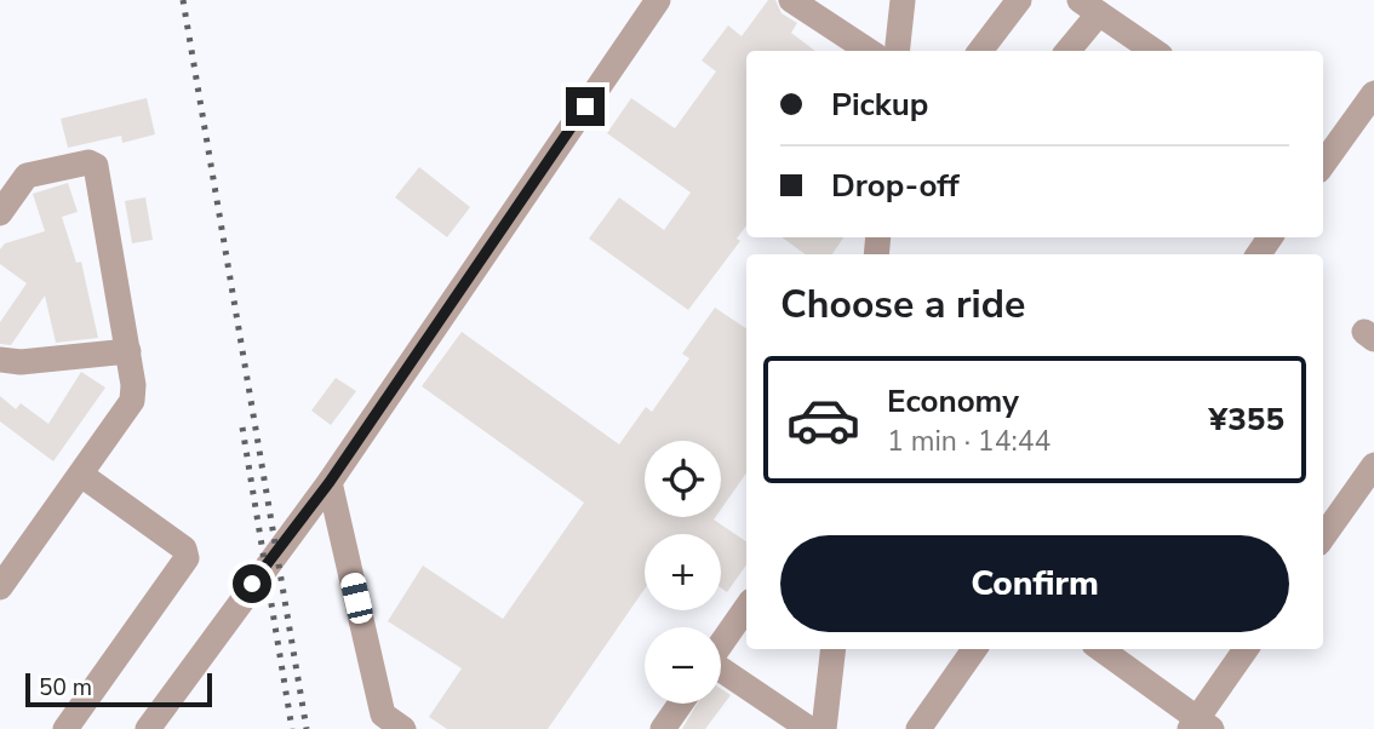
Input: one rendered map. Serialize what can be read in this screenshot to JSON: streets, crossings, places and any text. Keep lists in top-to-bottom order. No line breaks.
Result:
{"scale_bar":"50 m","page":{"banner":["Pickup","Drop-off"],"heading":"Choose a ride","list":[{"name":"Economy","note":"1 min · 14:44","value":"¥355"}],"map_buttons":["+","−"],"buttons":"Confirm","scale":"50 m"}}
